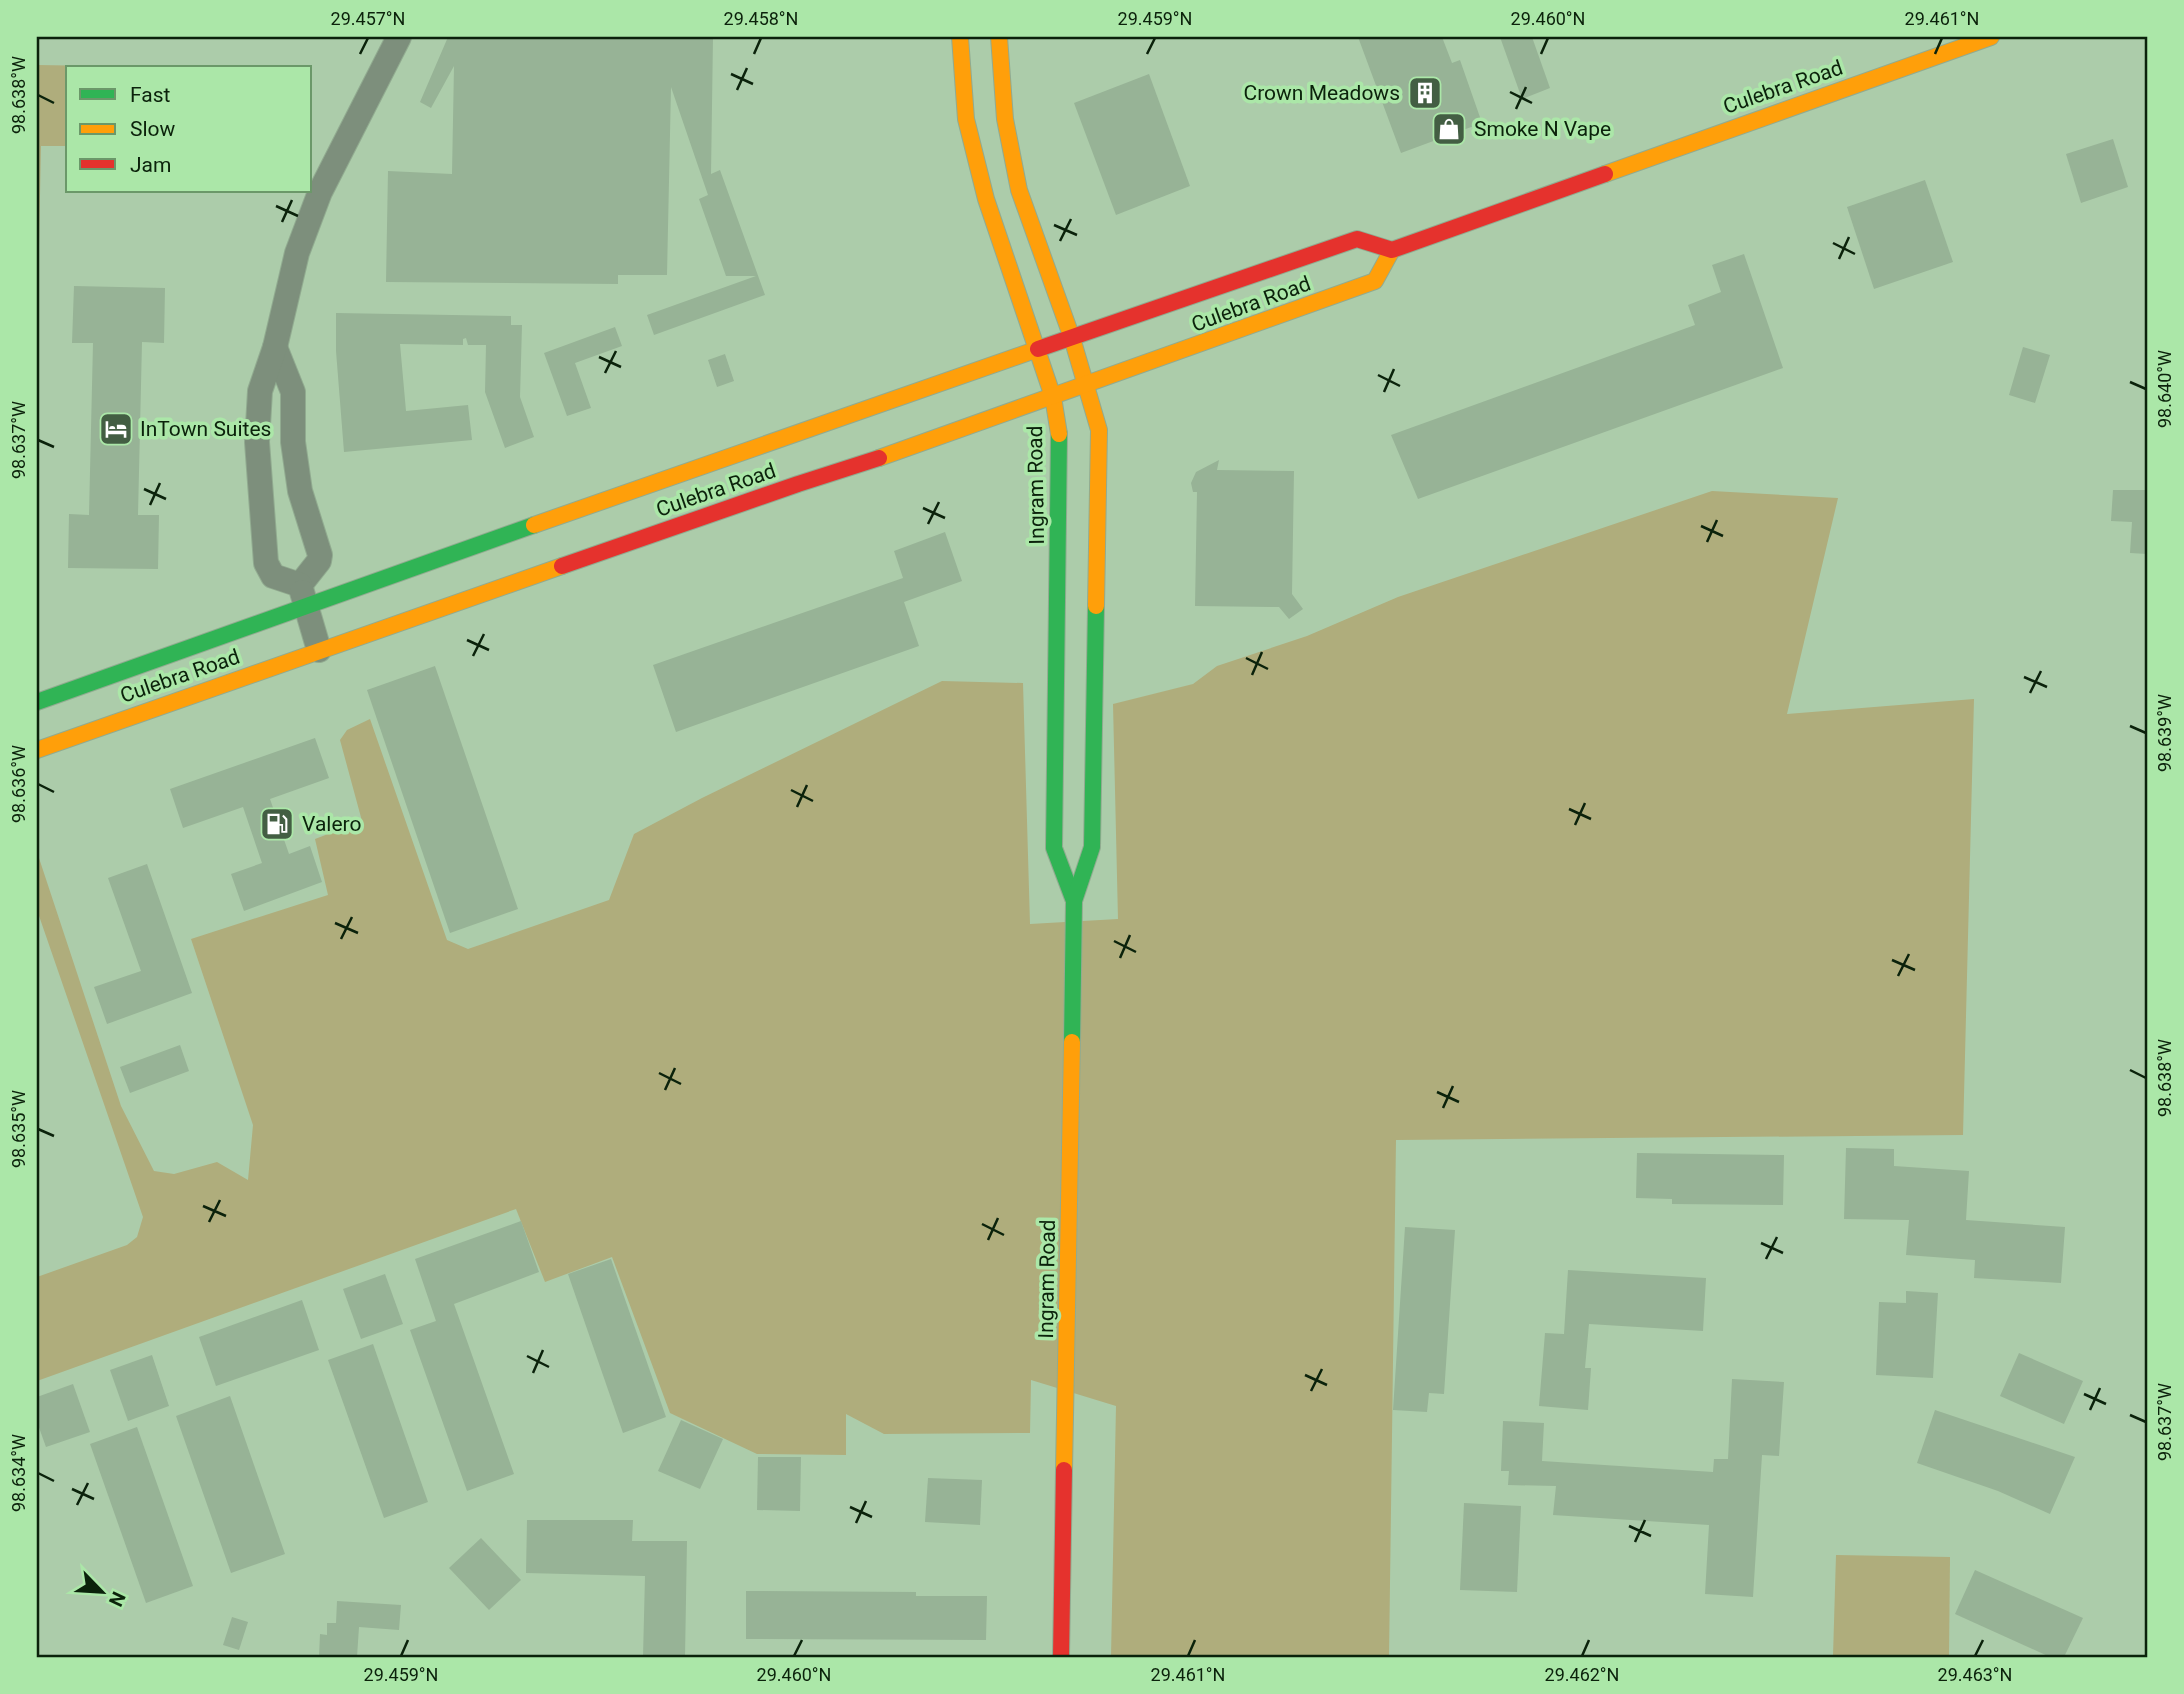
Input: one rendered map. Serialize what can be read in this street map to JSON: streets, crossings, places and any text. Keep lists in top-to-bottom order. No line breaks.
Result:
{"streets":{"main road":["Culebra Road","Ingram Road"]},"crossings":[["Culebra Road","Ingram Road"]],"places":{"building":["Crown Meadows"],"shop":["Smoke N Vape"],"hotel":["InTown Suites"],"fuel station":["Valero"]},"legend":["Fast","Slow","Jam"],"north":"bottom right","coordinates":["29.457°N","29.458°N","29.459°N","29.460°N","29.461°N","98.638°W","98.640°W","98.637°W","98.639°W","98.636°W","98.635°W","98.634°W","29.462°N","29.463°N"]}
